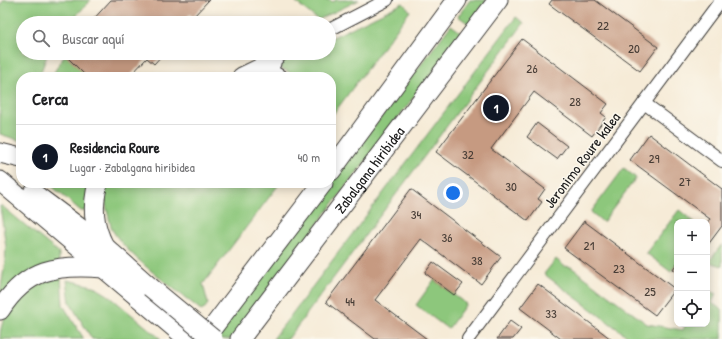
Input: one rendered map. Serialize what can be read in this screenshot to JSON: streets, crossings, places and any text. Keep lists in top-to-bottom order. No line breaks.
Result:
{"streets":{"main road":["Zabalgana hiribidea"],"street":["Jeronimo Roure kalea"]},"house_numbers":["22","20","26","28","32","29","27","30","34","36","21","38","23","25","44","33"],"page":{"search":"Buscar aquí","heading":"Cerca","pins":"1","list":[{"mark":"1","name":"Residencia Roure","note":"Lugar · Zabalgana hiribidea","value":"40 m"}],"map_buttons":["+","−"]}}
